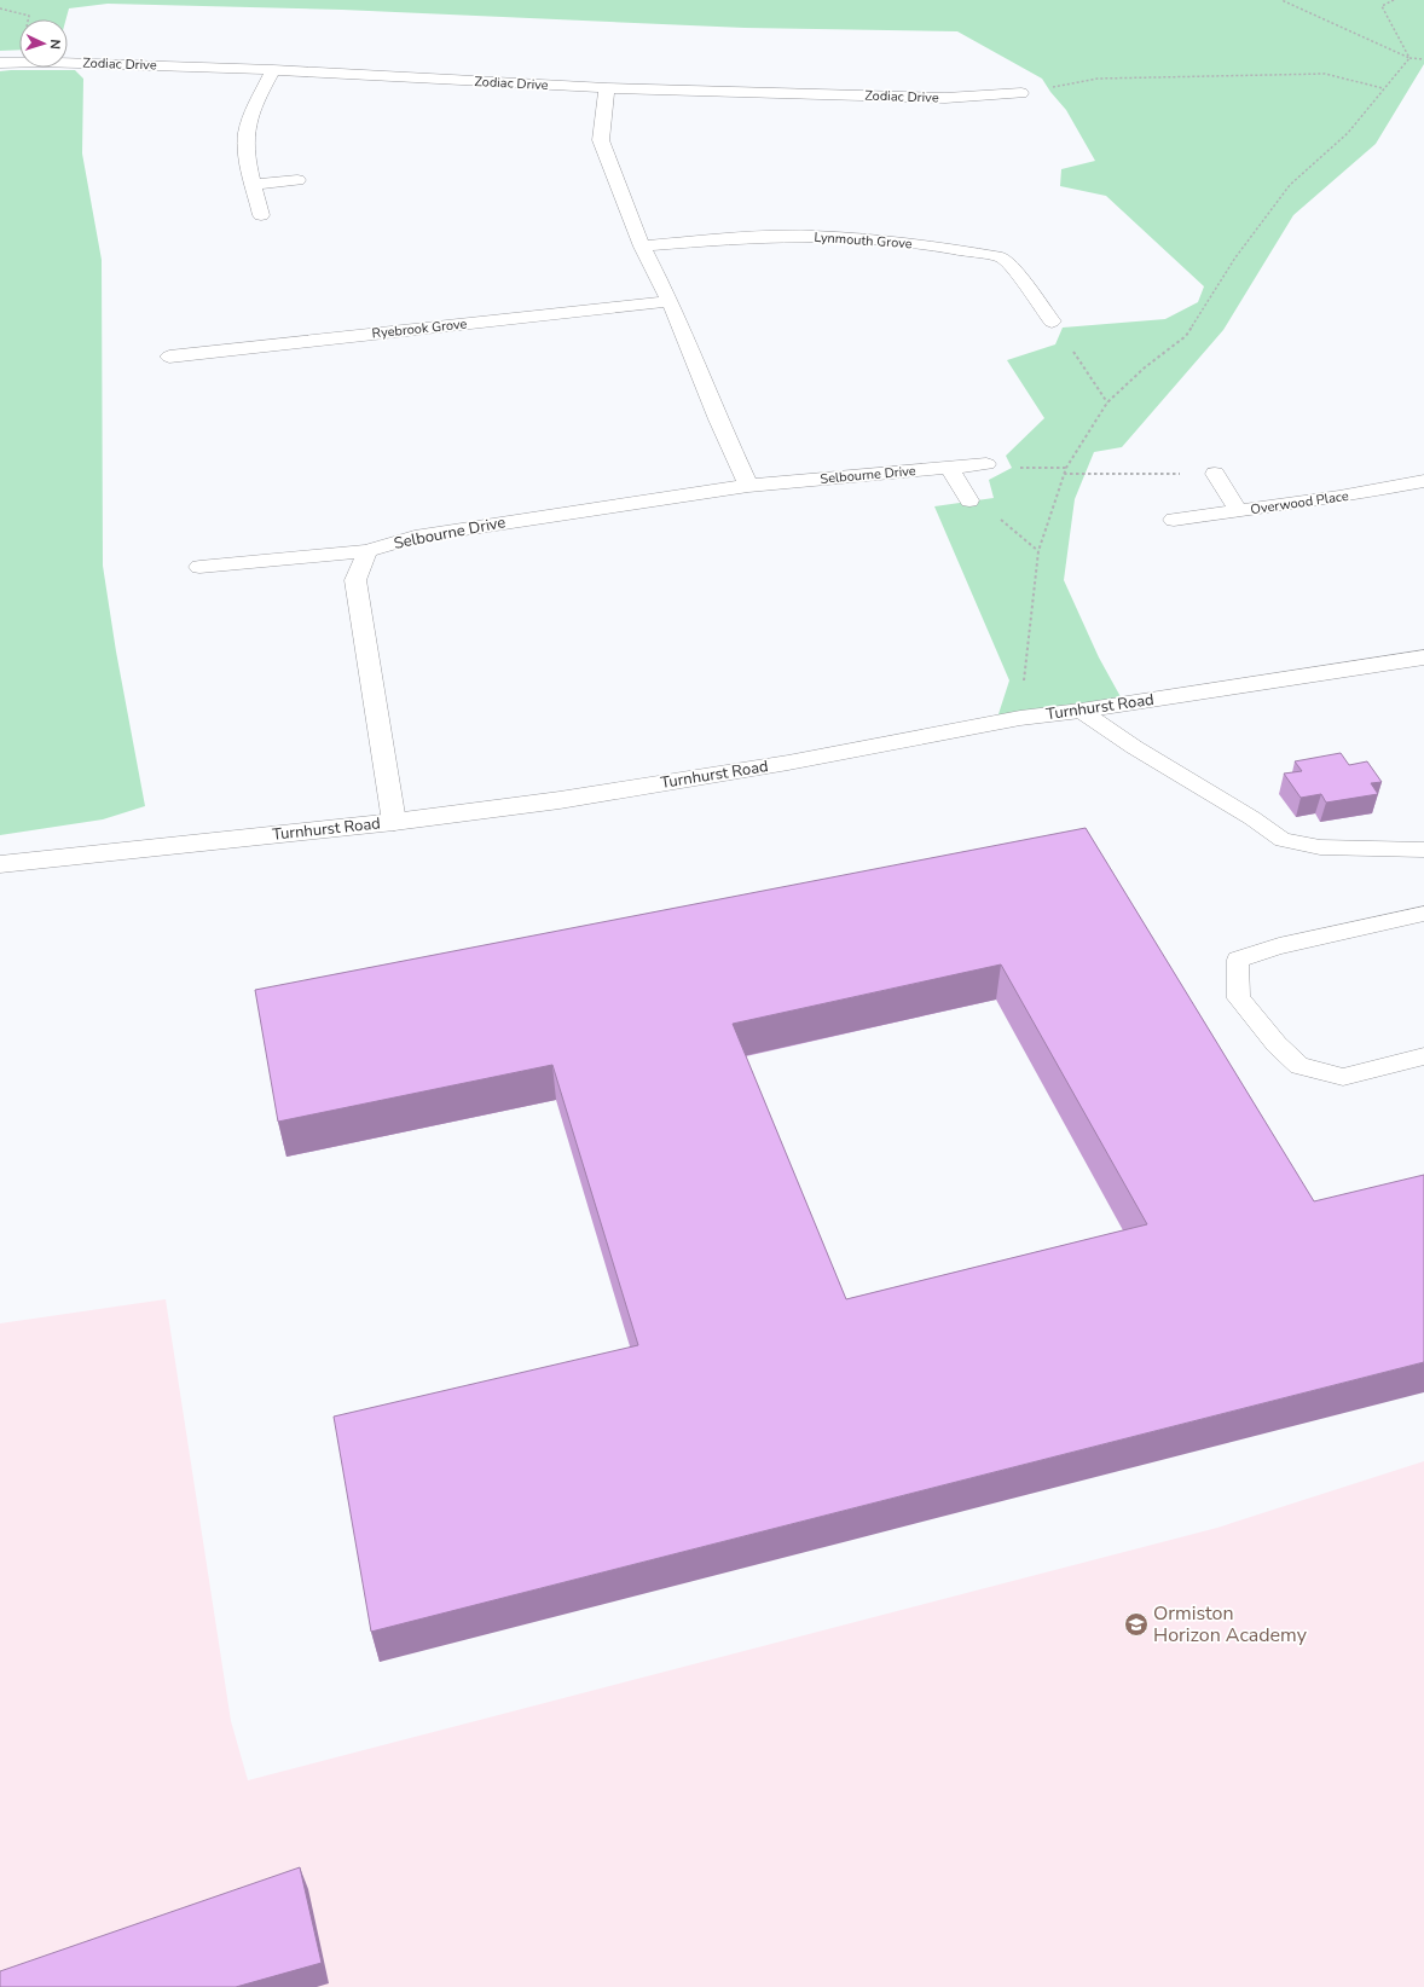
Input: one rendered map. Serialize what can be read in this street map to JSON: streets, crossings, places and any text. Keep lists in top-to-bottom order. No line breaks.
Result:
{"streets":{"street":["Zodiac Drive","Lynmouth Grove","Ryebrook Grove","Selbourne Drive","Overwood Place","Turnhurst Road"]},"places":{"school or university":["Ormiston Horizon Academy"]},"north":"right"}
